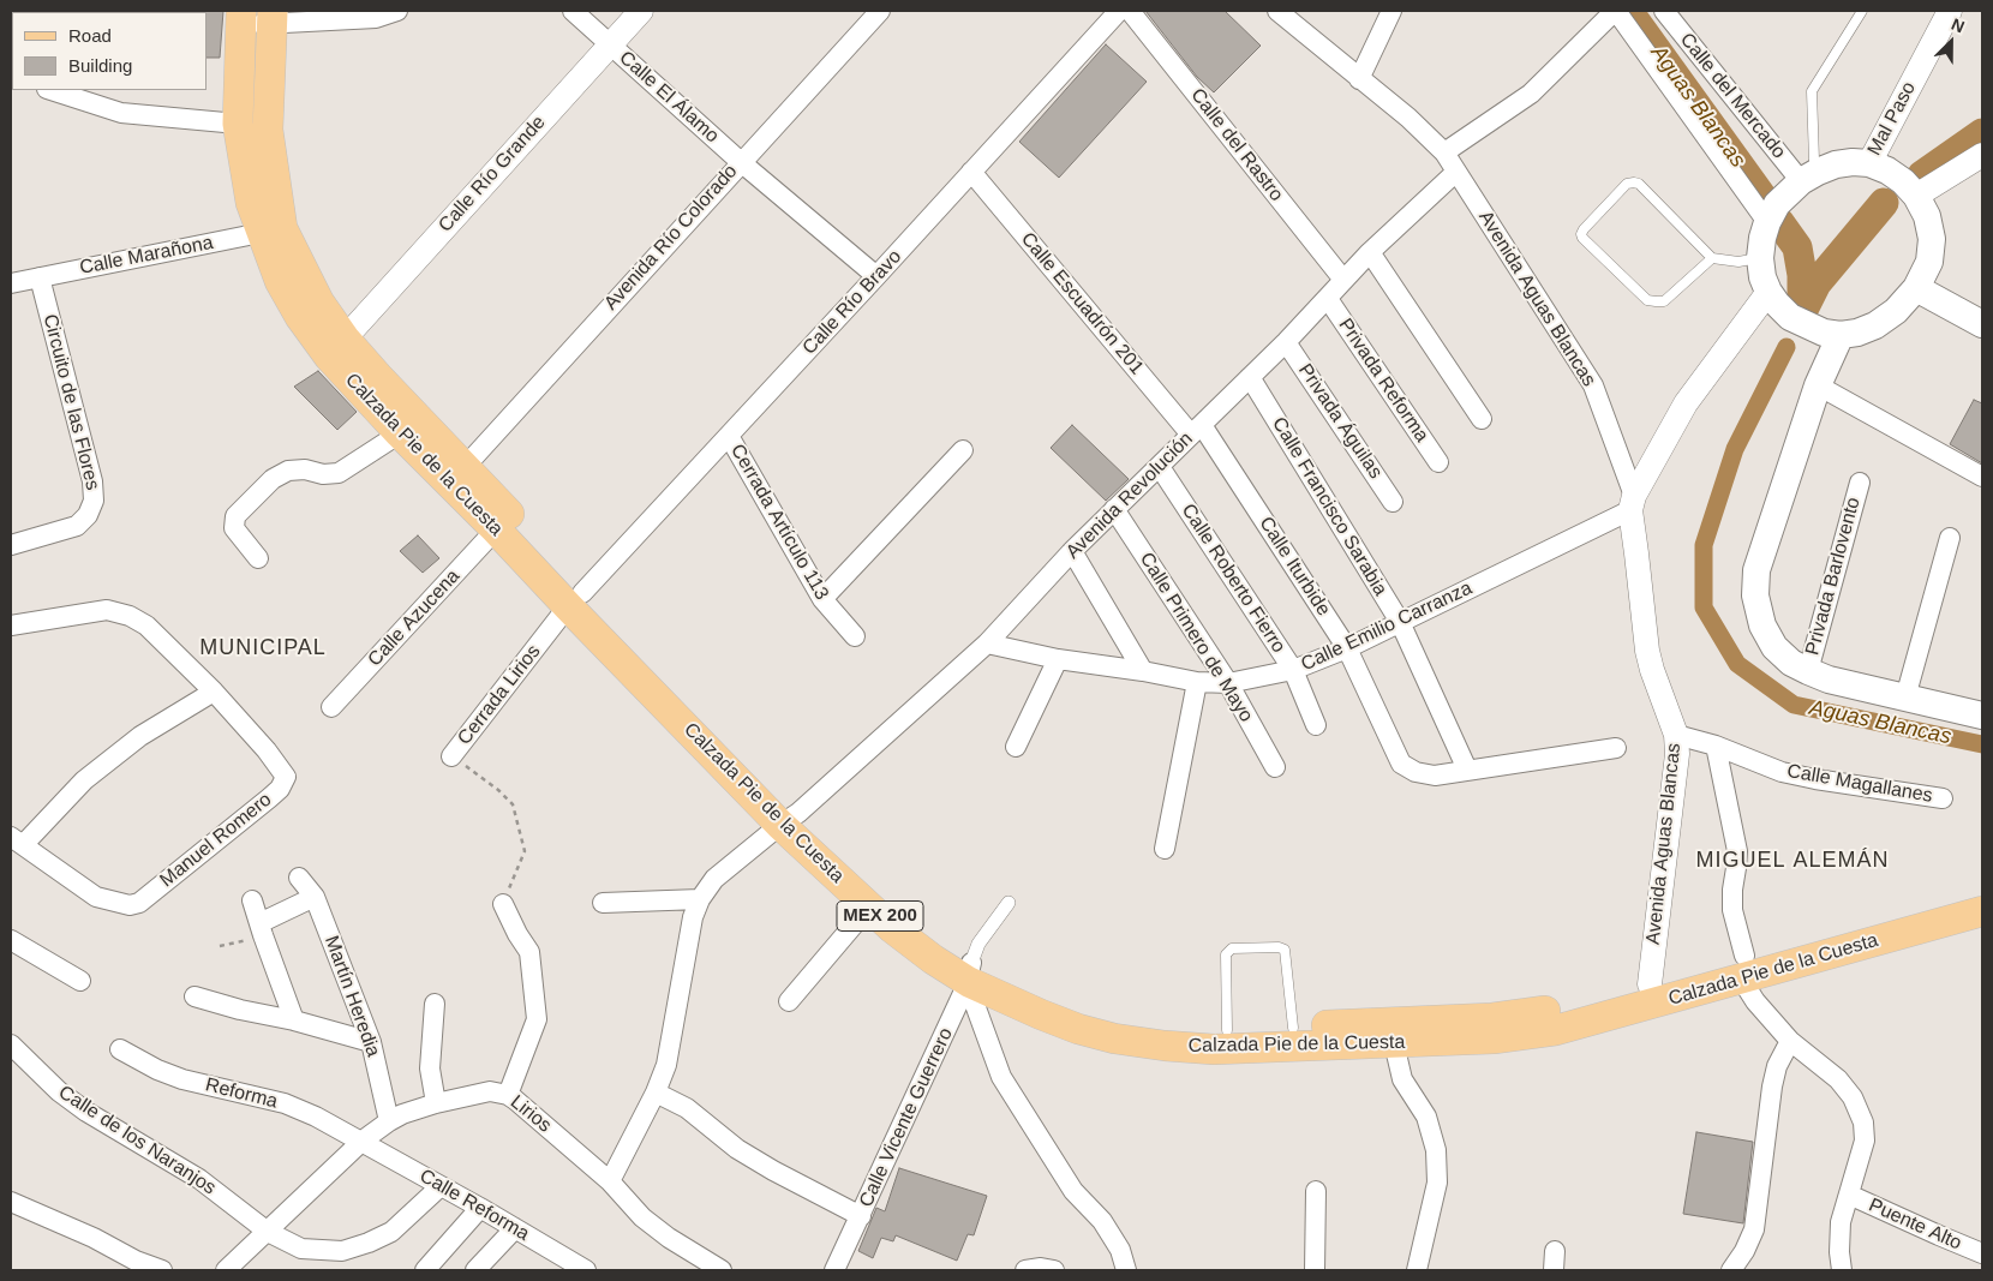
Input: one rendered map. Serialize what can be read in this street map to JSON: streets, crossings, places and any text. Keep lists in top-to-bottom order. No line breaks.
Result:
{"streets":{"main road":["Calzada Pie de la Cuesta","MEX 200"],"street":["Calle del Mercado","Calle El Álamo","Mal Paso","Calle del Rastro","Calle Río Grande","Avenida Río Colorado","Calle Marañona","Avenida Aguas Blancas","Calle Río Bravo","Calle Escuadrón 201","Privada Reforma","Circuito de las Flores","Privada Águilas","Avenida Revolución","Calle Francisco Sarabia","Cerrada Artículo 113","Calle Iturbide","Privada Barlovento","Calle Roberto Fierro","Calle Azucena","Calle Emilio Carranza","Calle Primero de Mayo","Cerrada Lirios","Calle Magallanes","Manuel Romero","Martín Heredia","Reforma","Lirios","Calle Vicente Guerrero","Calle de los Naranjos","Calle Reforma","Puente Alto"]},"crossings":[["Calle del Mercado","Mal Paso"],["Calle El Álamo","Calle Río Grande"],["Calle El Álamo","Avenida Río Colorado"],["Calle El Álamo","Calle Río Bravo"],["Calle del Rastro","Avenida Revolución"],["Calle Río Grande","Calzada Pie de la Cuesta"],["Avenida Río Colorado","Calzada Pie de la Cuesta"],["Calle Marañona","Circuito de las Flores"],["Calle Marañona","Calzada Pie de la Cuesta"],["Avenida Aguas Blancas","Calzada Pie de la Cuesta"],["Avenida Aguas Blancas","Avenida Revolución"],["Avenida Aguas Blancas","Calle Emilio Carranza"],["Avenida Aguas Blancas","Calle Magallanes"],["Calle Río Bravo","Calle Escuadrón 201"],["Calle Río Bravo","Calzada Pie de la Cuesta"],["Calle Río Bravo","Cerrada Artículo 113"],["Calle Río Bravo","Cerrada Lirios"],["Calle Escuadrón 201","Avenida Revolución"],["Calle Escuadrón 201","Calle Iturbide"],["Privada Reforma","Avenida Revolución"],["Privada Águilas","Avenida Revolución"],["Calzada Pie de la Cuesta","Avenida Revolución"],["Calzada Pie de la Cuesta","Calle Azucena"],["Calzada Pie de la Cuesta","Cerrada Lirios"],["Calzada Pie de la Cuesta","Calle Vicente Guerrero"],["Avenida Revolución","Calle Francisco Sarabia"],["Avenida Revolución","Calle Iturbide"],["Avenida Revolución","Calle Roberto Fierro"],["Avenida Revolución","Calle Emilio Carranza"],["Avenida Revolución","Calle Primero de Mayo"],["Calle Francisco Sarabia","Calle Iturbide"],["Calle Francisco Sarabia","Calle Emilio Carranza"],["Calle Iturbide","Calle Emilio Carranza"],["Calle Roberto Fierro","Calle Emilio Carranza"],["Calle Emilio Carranza","Calle Primero de Mayo"],["Martín Heredia","Lirios"],["Reforma","Lirios"],["Reforma","Calle Reforma"],["Lirios","Calle de los Naranjos"],["Lirios","Calle Reforma"],["Calle de los Naranjos","Calle Reforma"]],"districts":["MUNICIPAL","MIGUEL ALEMÁN"],"water":["Aguas Blancas"],"legend":["Road","Building"],"north":"top right"}
